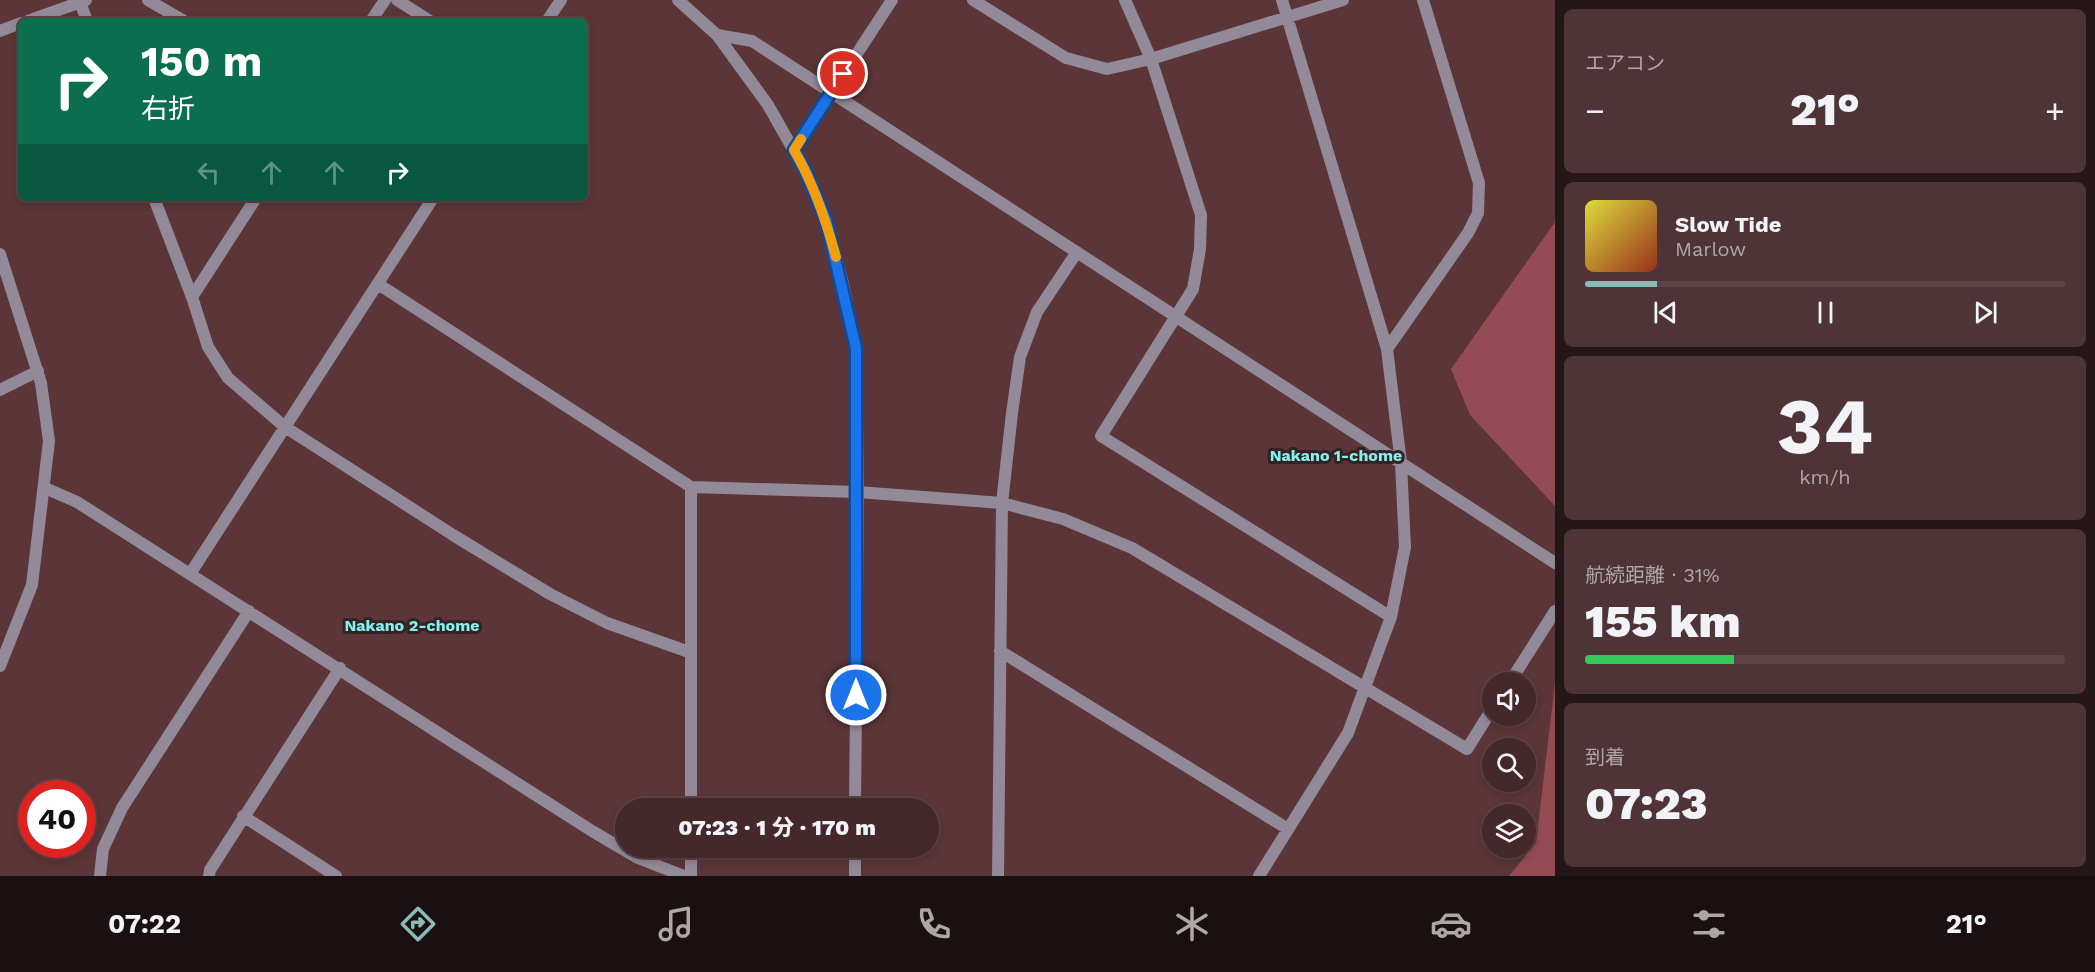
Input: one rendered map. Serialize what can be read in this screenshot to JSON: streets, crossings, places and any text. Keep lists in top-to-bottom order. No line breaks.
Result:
{"districts":["Nakano 1-chome","Nakano 2-chome"],"page":{"tile":["エアコン",["34","km/h"],["航続距離 · 31%","155 km"],["到着","07:23"]],"turn":["150 m","右折"],"heat":["−","21°","+"],"song":["Slow Tide","Marlow"],"limit":"40","trip":"07:23 · 1 分 · 170 m","tabs":["07:22","21°"]}}
